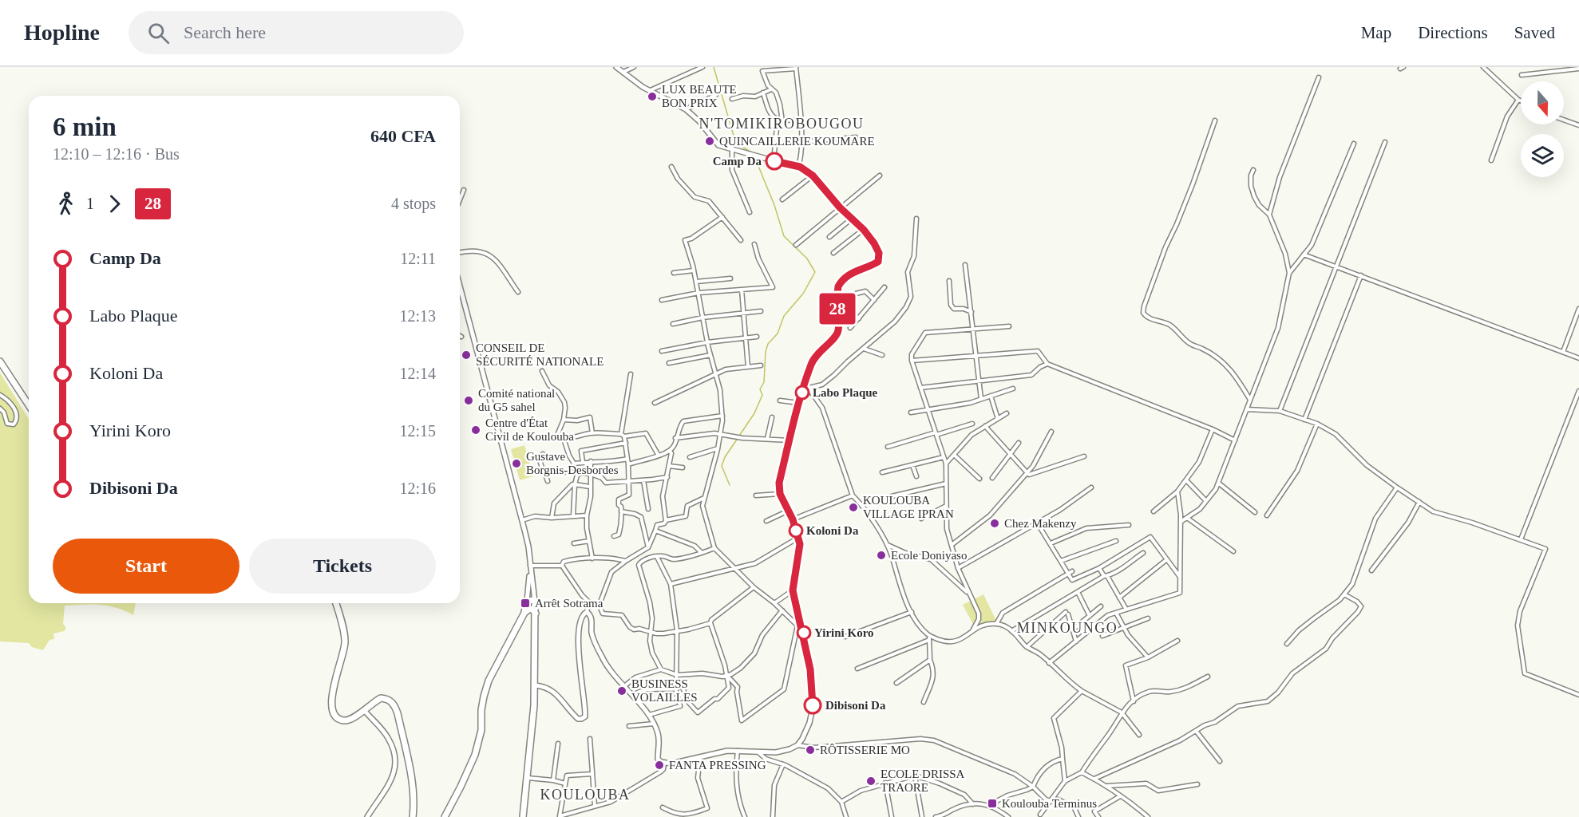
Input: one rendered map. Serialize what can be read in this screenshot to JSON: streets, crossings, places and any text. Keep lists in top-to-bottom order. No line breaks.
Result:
{"districts":["N'TOMIKIROBOUGOU","MINKOUNGO","KOULOUBA"],"places":{"other":["LUX BEAUTE BON PRIX","QUINCAILLERIE KOUMARE","Camp Da","CONSEIL DE SÉCURITÉ NATIONALE","Labo Plaque","Comité national du G5 sahel","Centre d'État Civil de Koulouba","Gustave Borgnis-Desbordes","KOULOUBA VILLAGE IPRAN","Chez Makenzy","Koloni Da","Ecole Doniyaso","Yirini Koro","BUSINESS VOLAILLES","Dibisoni Da","RÔTISSERIE MO","FANTA PRESSING","ECOLE DRISSA TRAORE"],"transit":["Arrêt Sotrama","Koulouba Terminus"]},"lines":["bus line 28"],"north":"bottom","page":{"header":"Hopline","search":"Search here","nav":["Map","Directions","Saved"],"on_map":"28","heading":["6 min","12:10 – 12:16 · Bus","640 CFA"],"legs":["1","28","4 stops"],"list":[{"name":"Camp Da","value":"12:11"},{"name":"Labo Plaque","value":"12:13"},{"name":"Koloni Da","value":"12:14"},{"name":"Yirini Koro","value":"12:15"},{"name":"Dibisoni Da","value":"12:16"}],"buttons":["Start","Tickets"]}}
